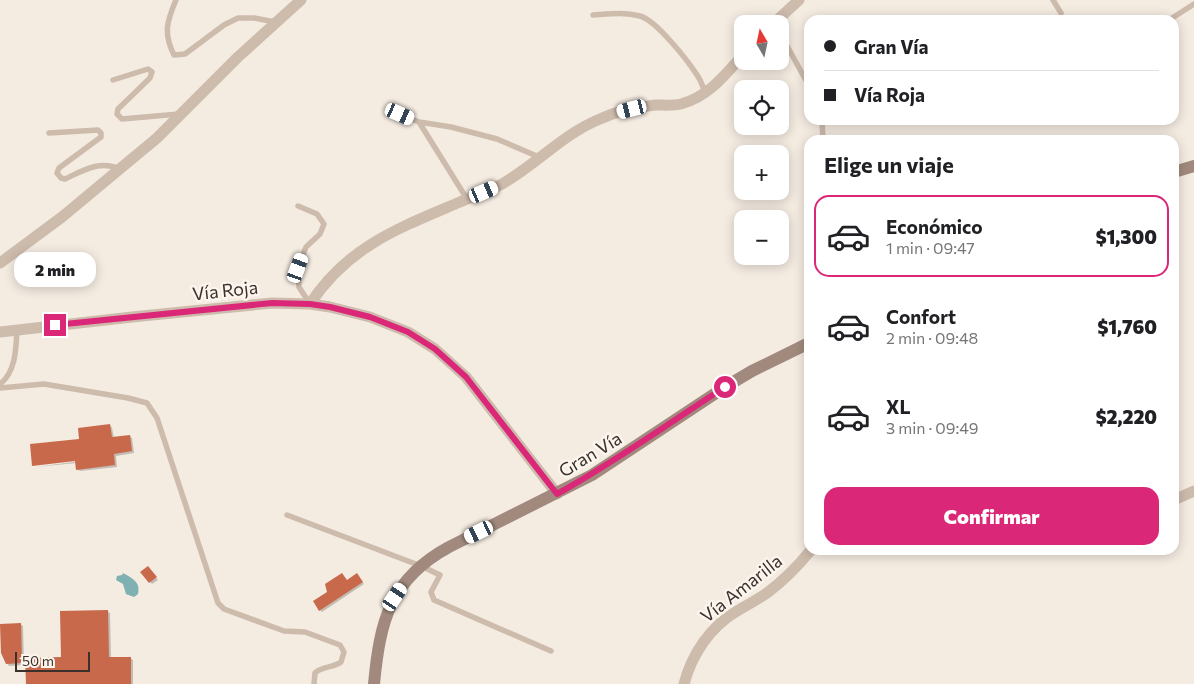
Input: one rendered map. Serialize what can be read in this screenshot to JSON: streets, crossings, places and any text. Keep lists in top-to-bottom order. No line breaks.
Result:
{"streets":{"main road":["Gran Vía"],"street":["Vía Roja","Vía Amarilla"]},"crossings":[["Vía Roja","Gran Vía"]],"scale_bar":"50 m","north":"top","page":{"map_buttons":["+","−"],"banner":["Gran Vía","Vía Roja"],"heading":"Elige un viaje","list":[{"name":"Económico","note":"1 min · 09:47","value":"$1,300"},{"name":"Confort","note":"2 min · 09:48","value":"$1,760"},{"name":"XL","note":"3 min · 09:49","value":"$2,220"}],"bubble":"2 min","buttons":"Confirmar","scale":"50 m"}}
